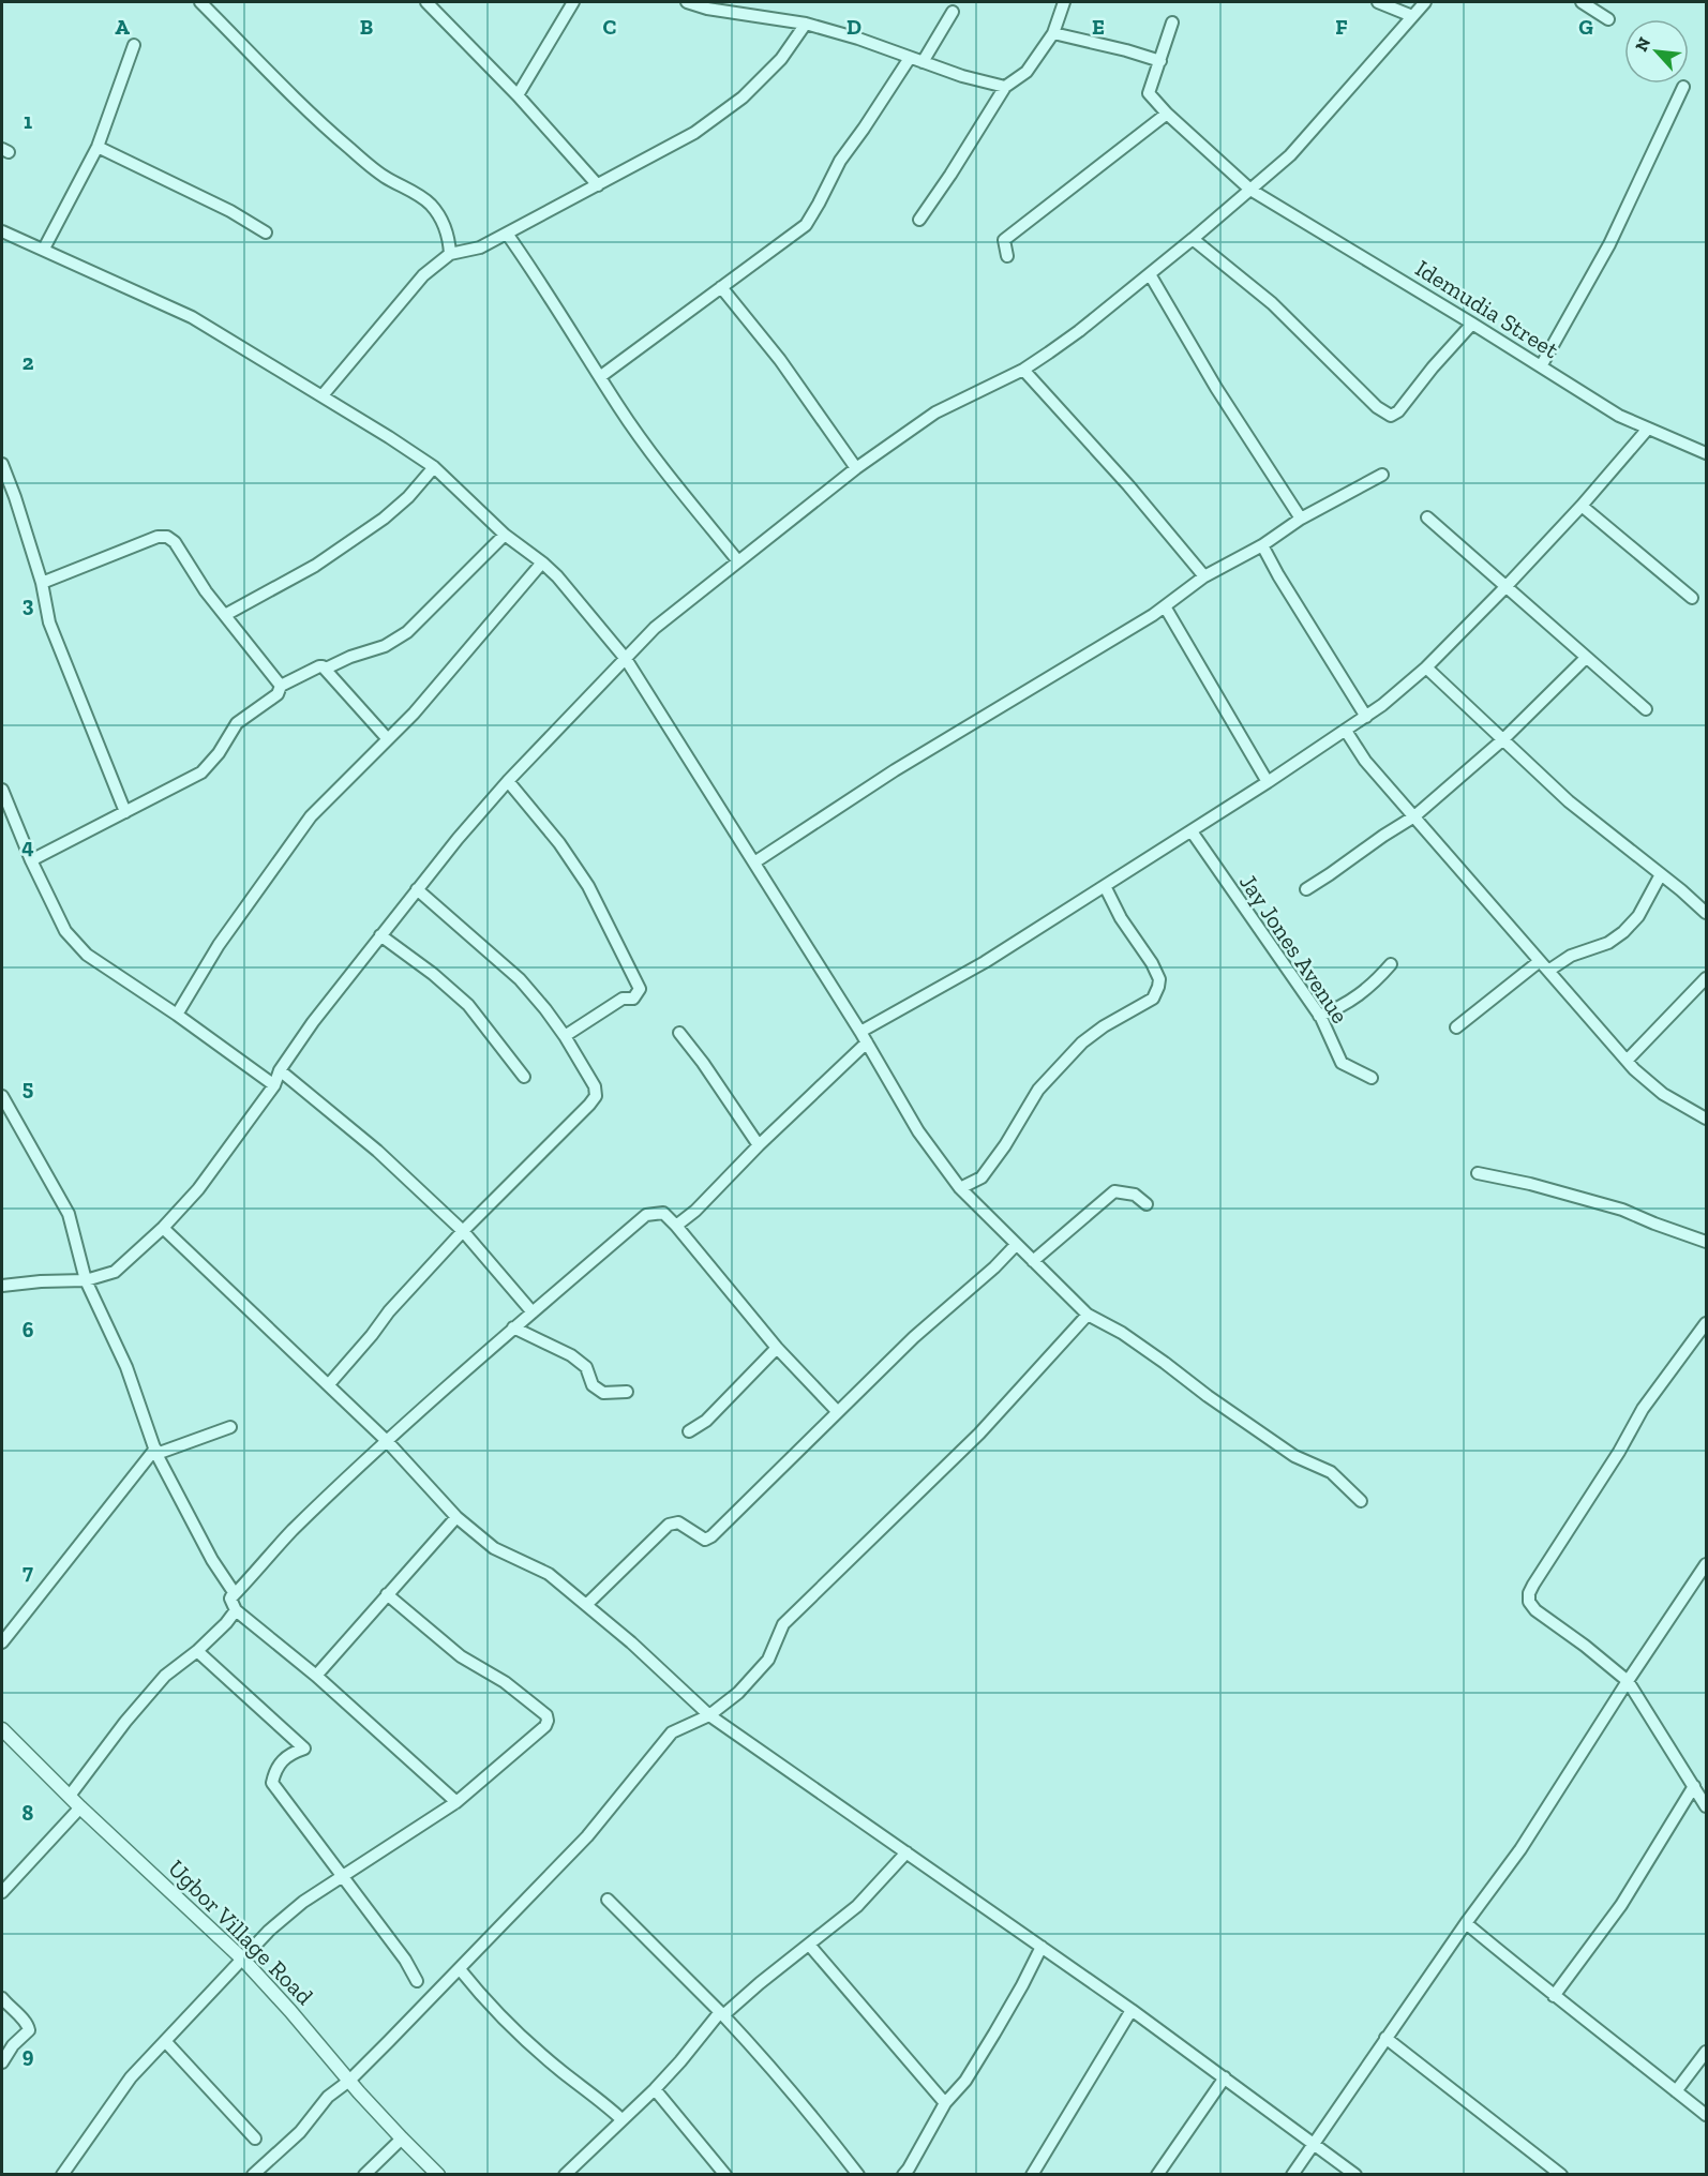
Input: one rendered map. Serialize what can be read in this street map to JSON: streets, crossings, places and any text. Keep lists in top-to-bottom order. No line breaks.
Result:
{"streets":{"street":["Idemudia Street","Jay Jones Avenue","Ugbor Village Road"]},"north":"top left","grid":{"columns":["A","B","C","D","E","F","G"],"rows":["1","2","3","4","5","6","7","8","9"]}}
